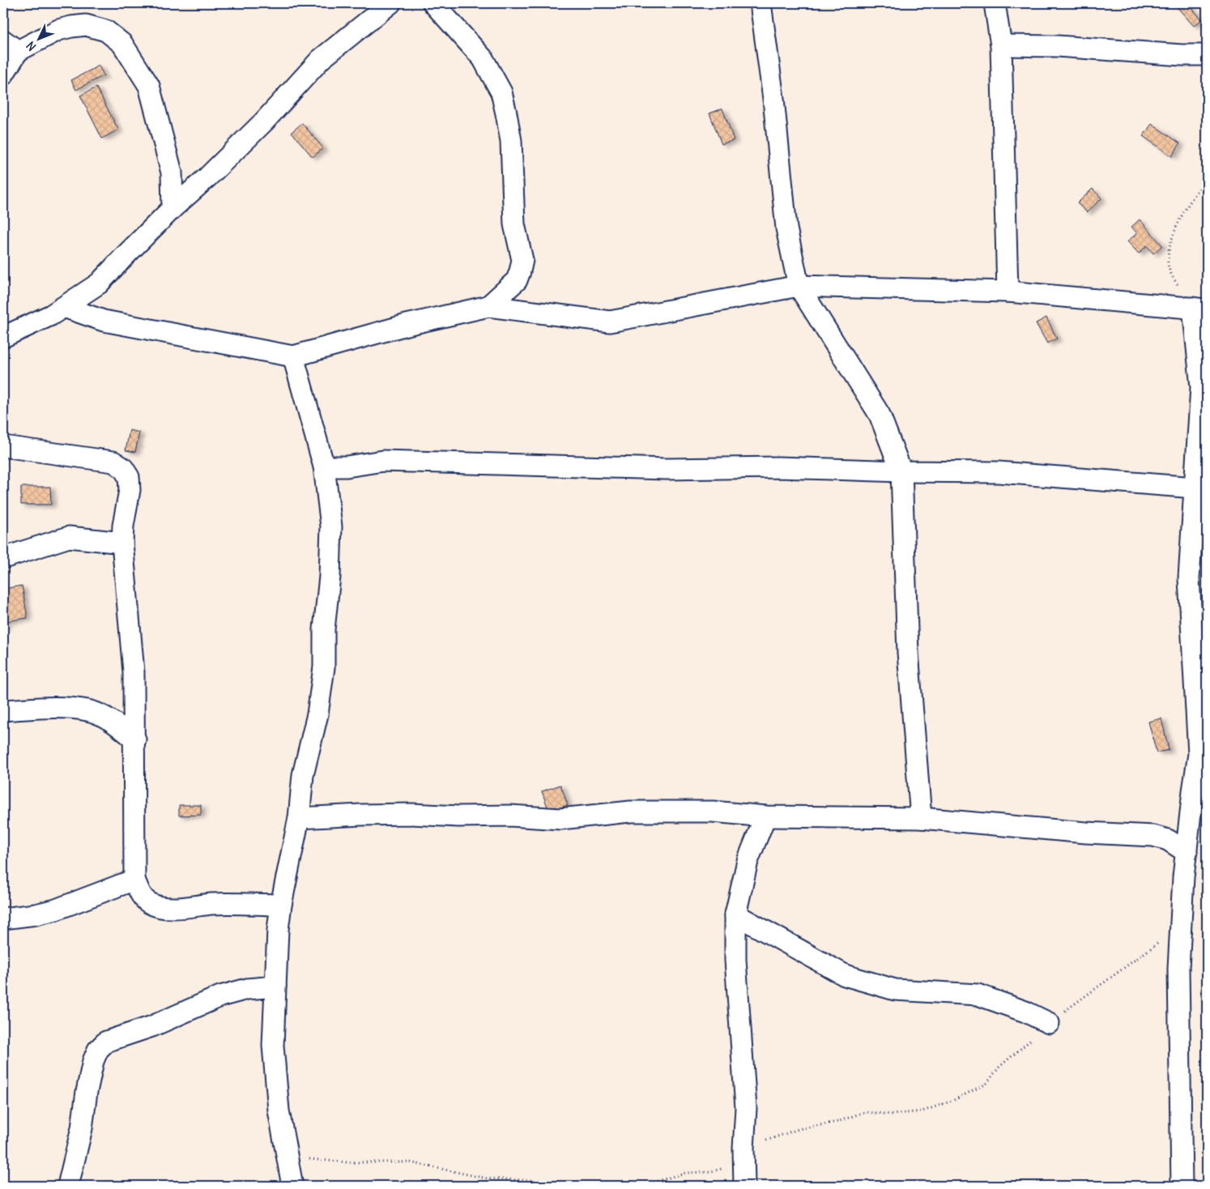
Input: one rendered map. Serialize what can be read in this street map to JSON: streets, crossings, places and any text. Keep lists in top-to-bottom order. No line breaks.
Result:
{"north":"bottom left"}
